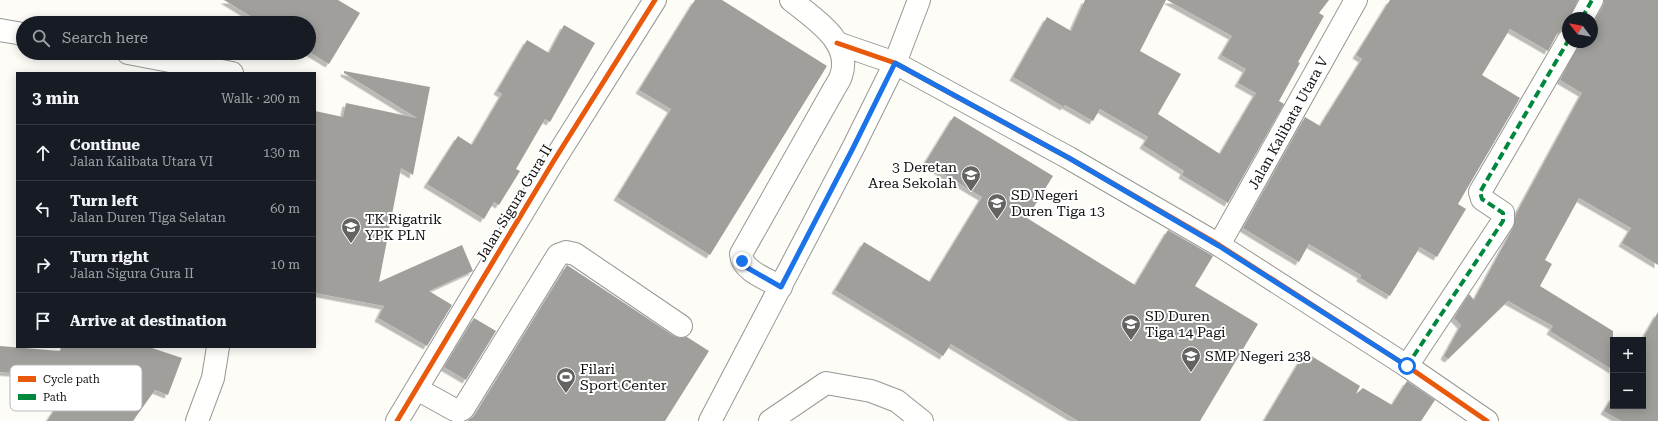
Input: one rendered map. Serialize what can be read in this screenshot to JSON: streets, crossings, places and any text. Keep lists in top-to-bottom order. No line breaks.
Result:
{"streets":{"street":["Jalan Kalibata Utara V","Jalan Sigura Gura II"]},"places":{"school or university":["3 Deretan Area Sekolah","SD Negeri Duren Tiga 13","TK Rigatrik YPK PLN","SD Duren Tiga 14 Pagi","SMP Negeri 238"],"sports":["Filari Sport Center"]},"legend":["Cycle path","Path"],"north":"top left","page":{"search":"Search here","heading":["3 min","Walk · 200 m"],"list":[["Continue","Jalan Kalibata Utara VI","130 m"],["Turn left","Jalan Duren Tiga Selatan","60 m"],["Turn right","Jalan Sigura Gura II","10 m"],"Arrive at destination"],"map_buttons":["+","−"]}}
